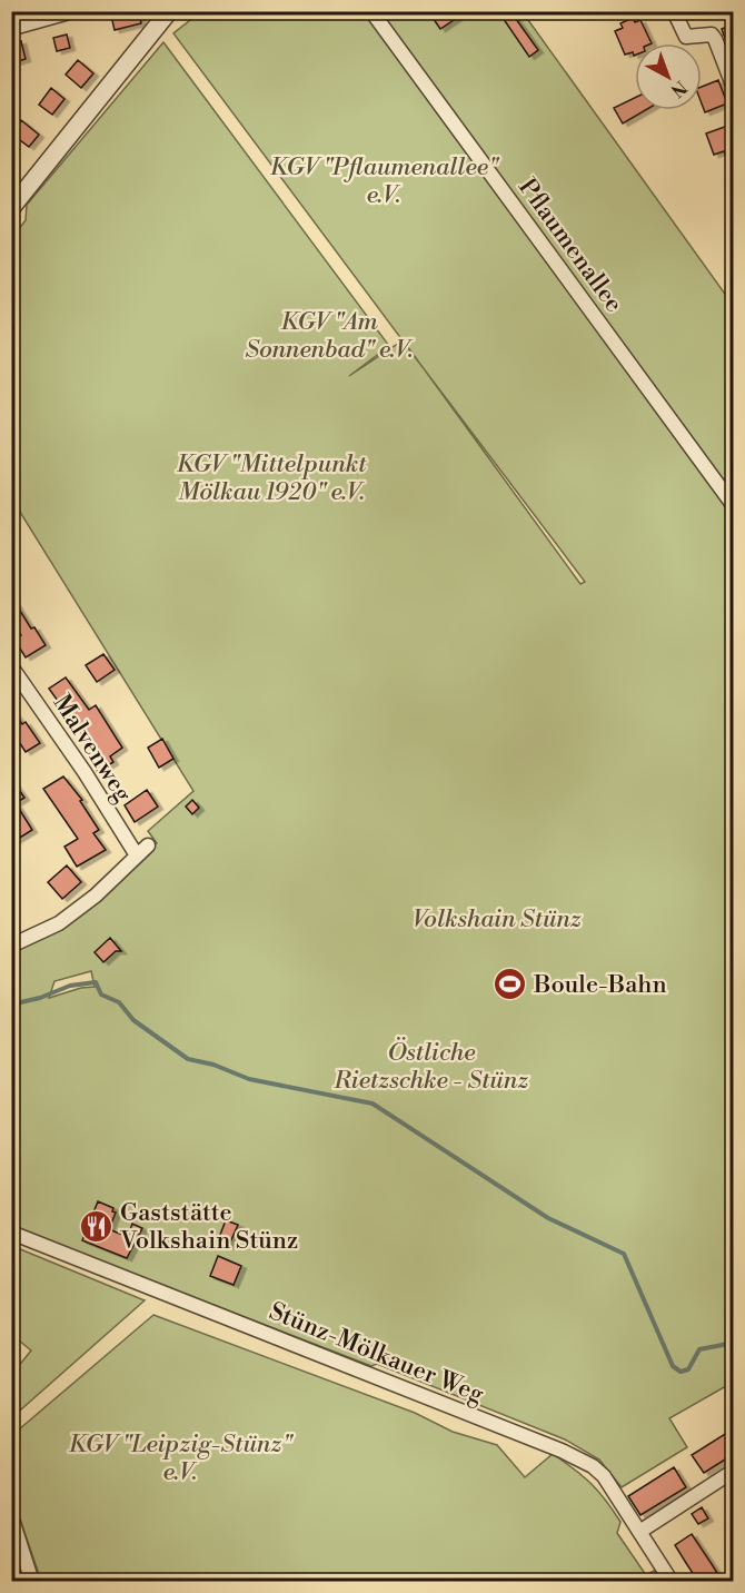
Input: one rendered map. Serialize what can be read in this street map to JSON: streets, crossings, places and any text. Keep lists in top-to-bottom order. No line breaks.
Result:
{"streets":{"street":["Pflaumenallee","Malvenweg","Stünz-Mölkauer Weg"]},"parks":["KGV \"Pflaumenallee\" e.V.","KGV \"Am Sonnenbad\" e.V.","KGV \"Mittelpunkt Mölkau 1920\" e.V.","Volkshain Stünz","Östliche Rietzschke - Stünz","KGV \"Leipzig-Stünz\" e.V."],"places":{"sports":["Boule-Bahn"],"restaurant":["Gaststätte Volkshain Stünz"]},"north":"bottom right"}
